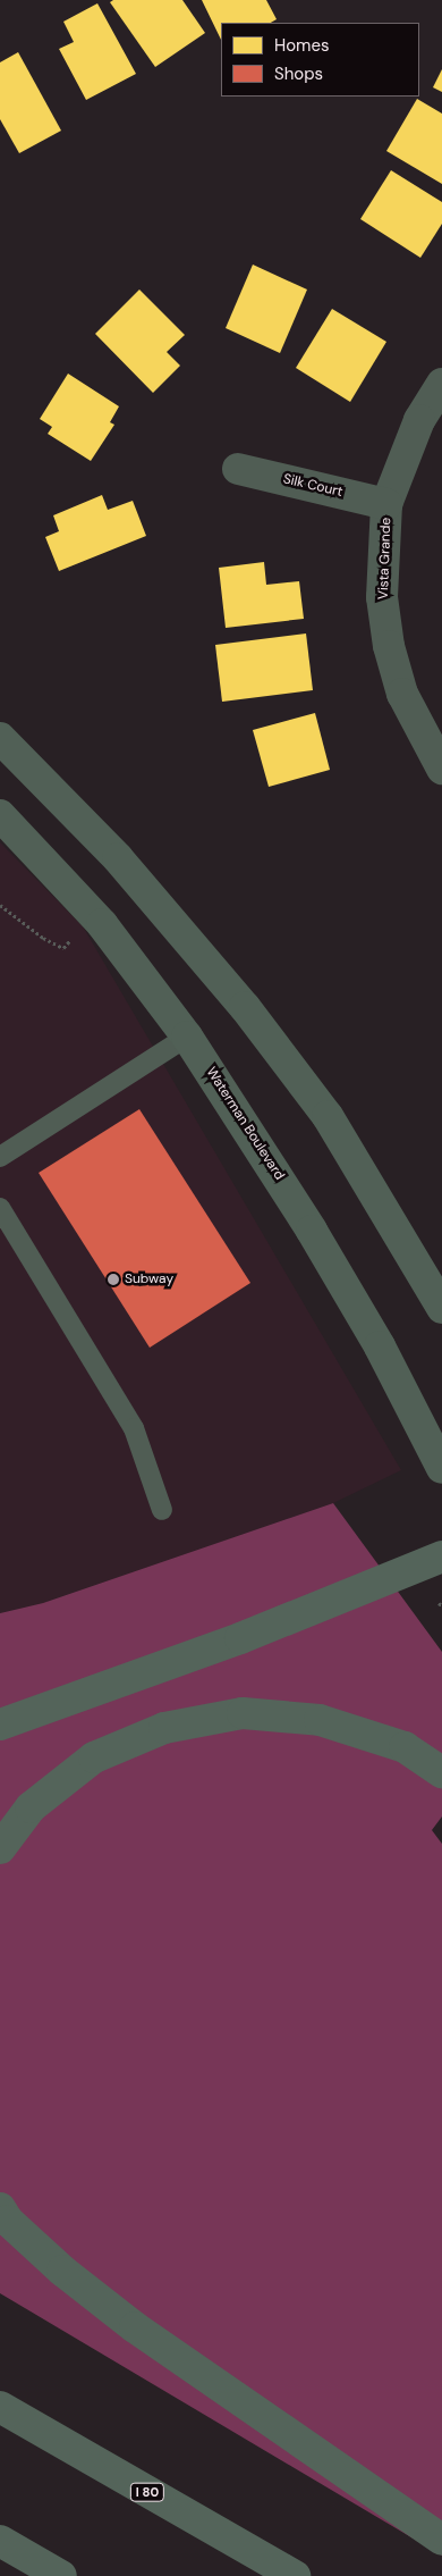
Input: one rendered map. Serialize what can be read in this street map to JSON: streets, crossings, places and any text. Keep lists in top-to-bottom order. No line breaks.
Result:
{"streets":{"highway":["I 80"],"main road":["Waterman Boulevard"],"street":["Silk Court","Vista Grande"]},"crossings":[["Silk Court","Vista Grande"]],"places":["Subway"],"legend":["Homes","Shops"]}
